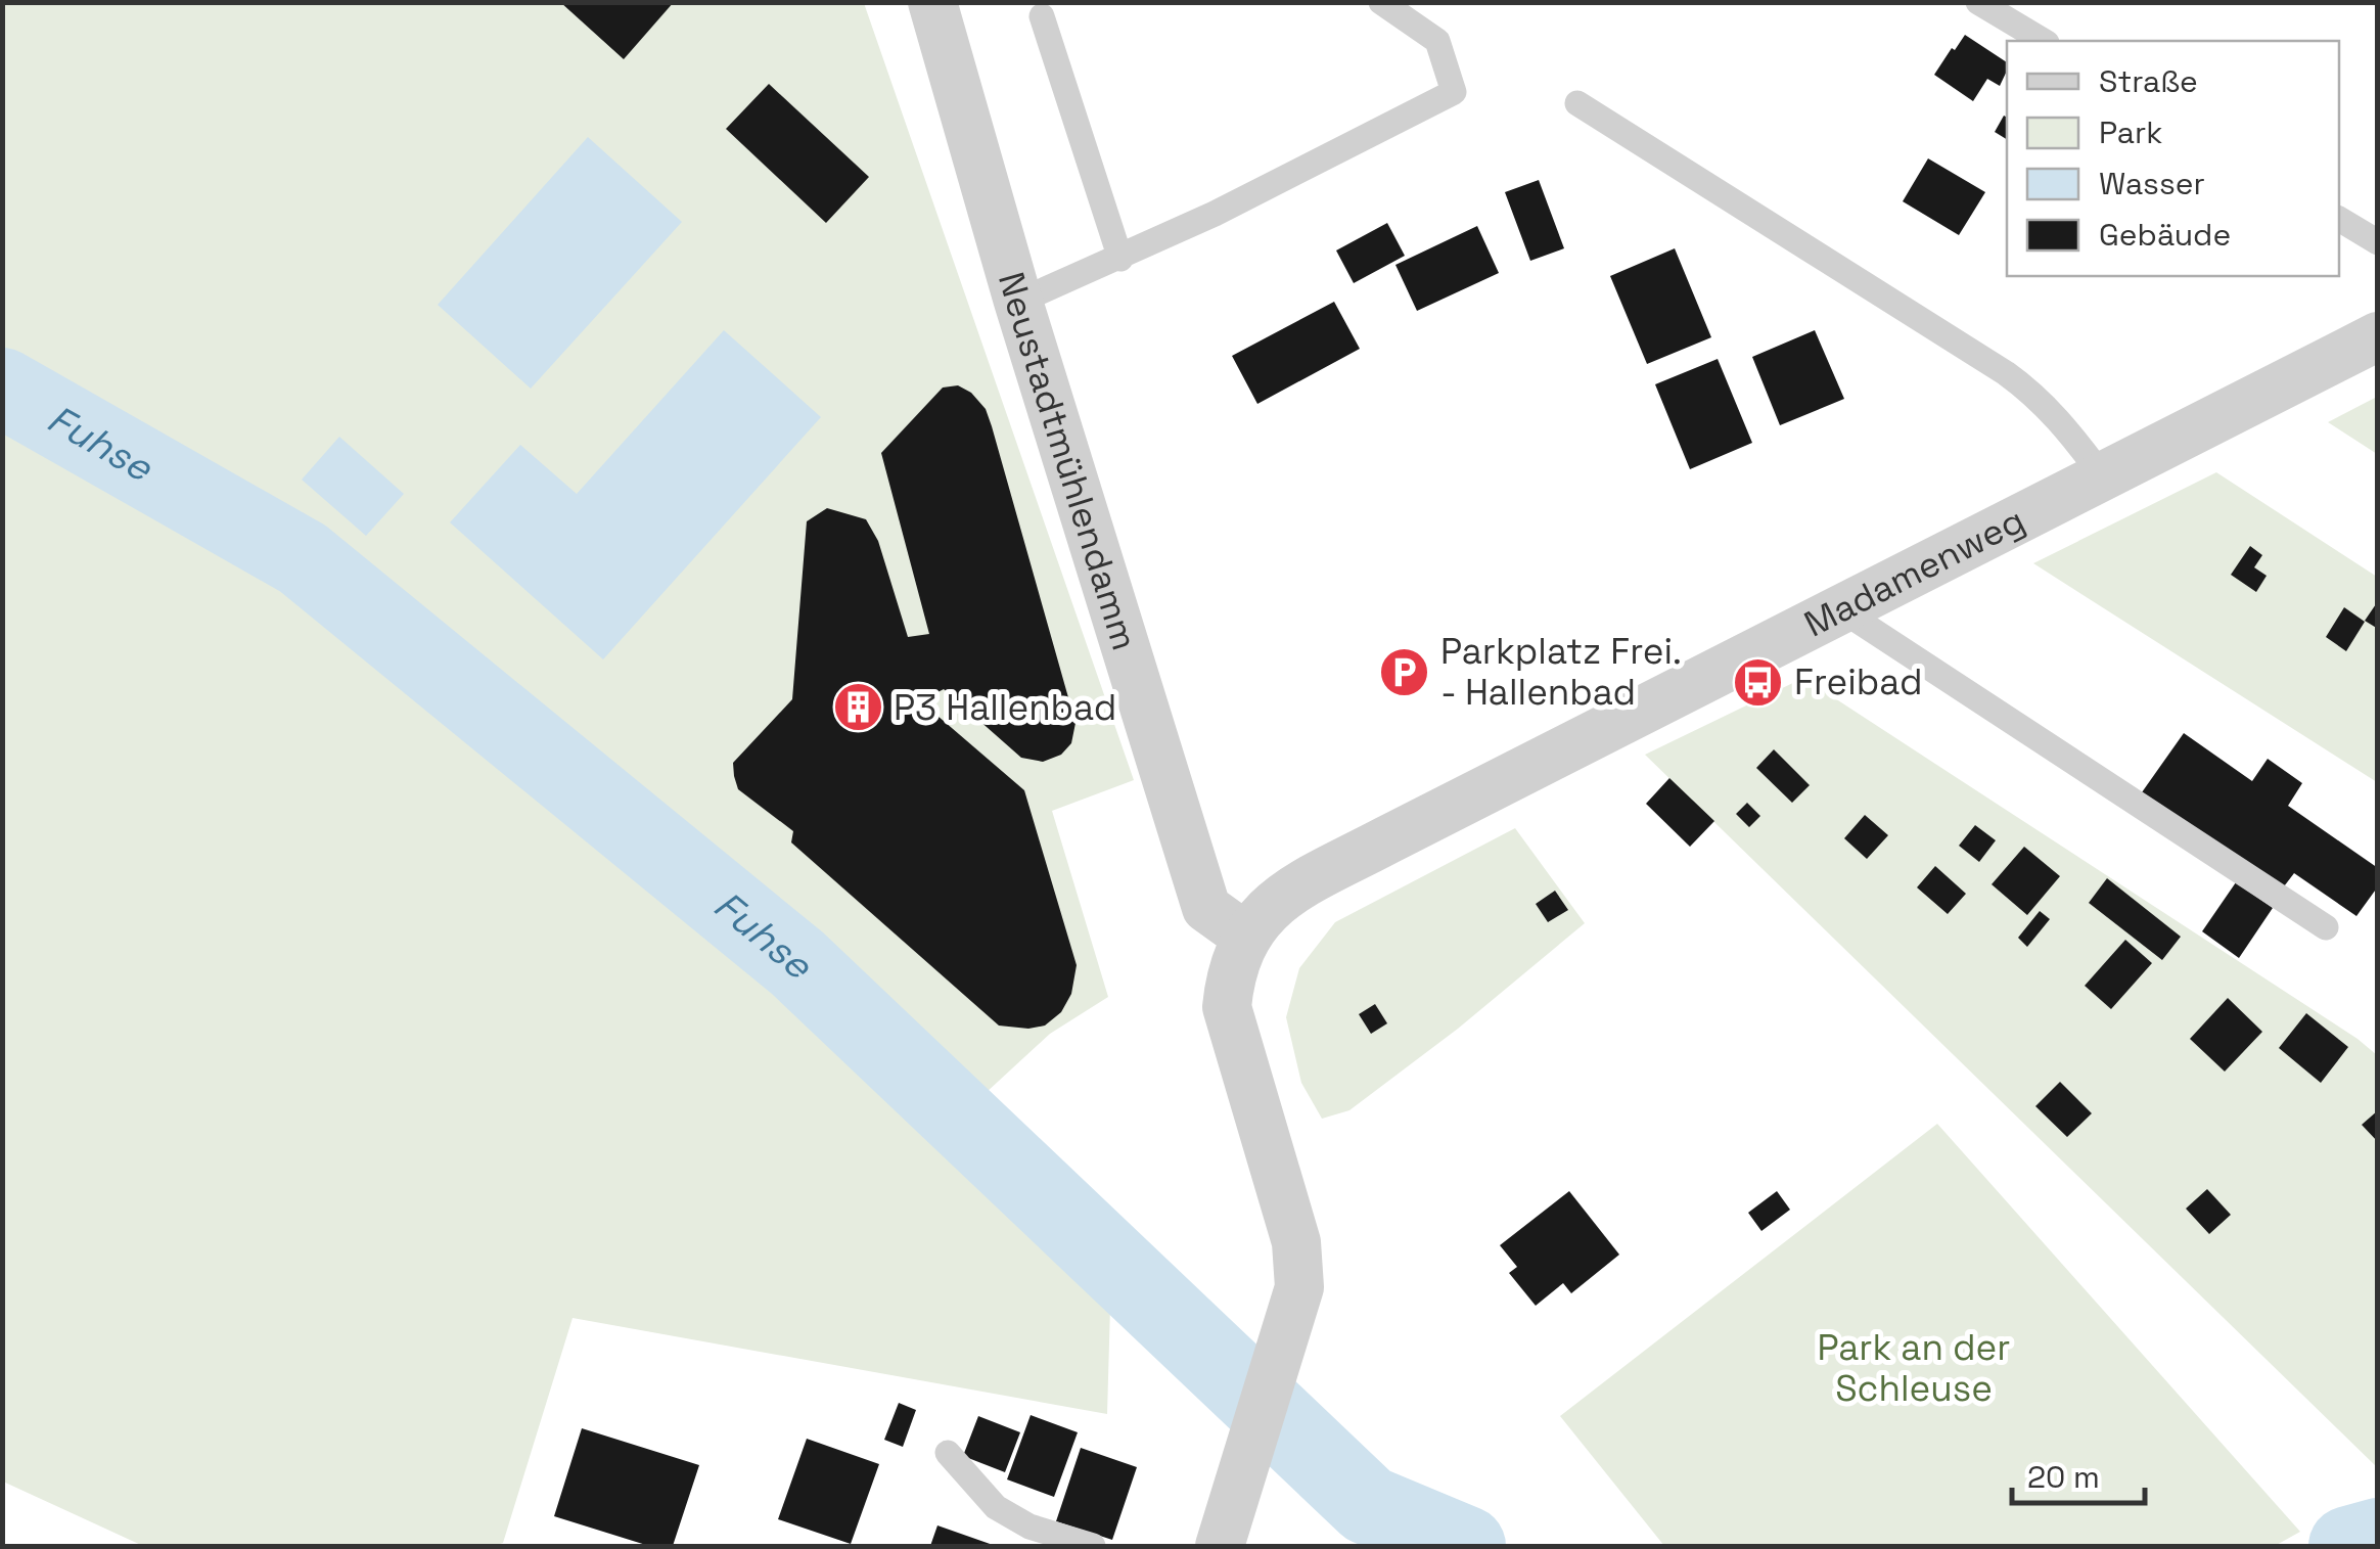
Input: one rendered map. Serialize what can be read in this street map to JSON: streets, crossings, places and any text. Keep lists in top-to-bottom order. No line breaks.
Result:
{"streets":{"street":["Neustadtmühlendamm","Madamenweg"]},"crossings":[["Neustadtmühlendamm","Madamenweg"]],"water":["Fuhse"],"parks":["Park an der Schleuse"],"places":{"parking":["Parkplatz Frei. - Hallenbad"],"bus stop":["Freibad"],"building":["P3 Hallenbad"]},"legend":["Straße","Park","Wasser","Gebäude"],"scale_bar":"20 m"}
